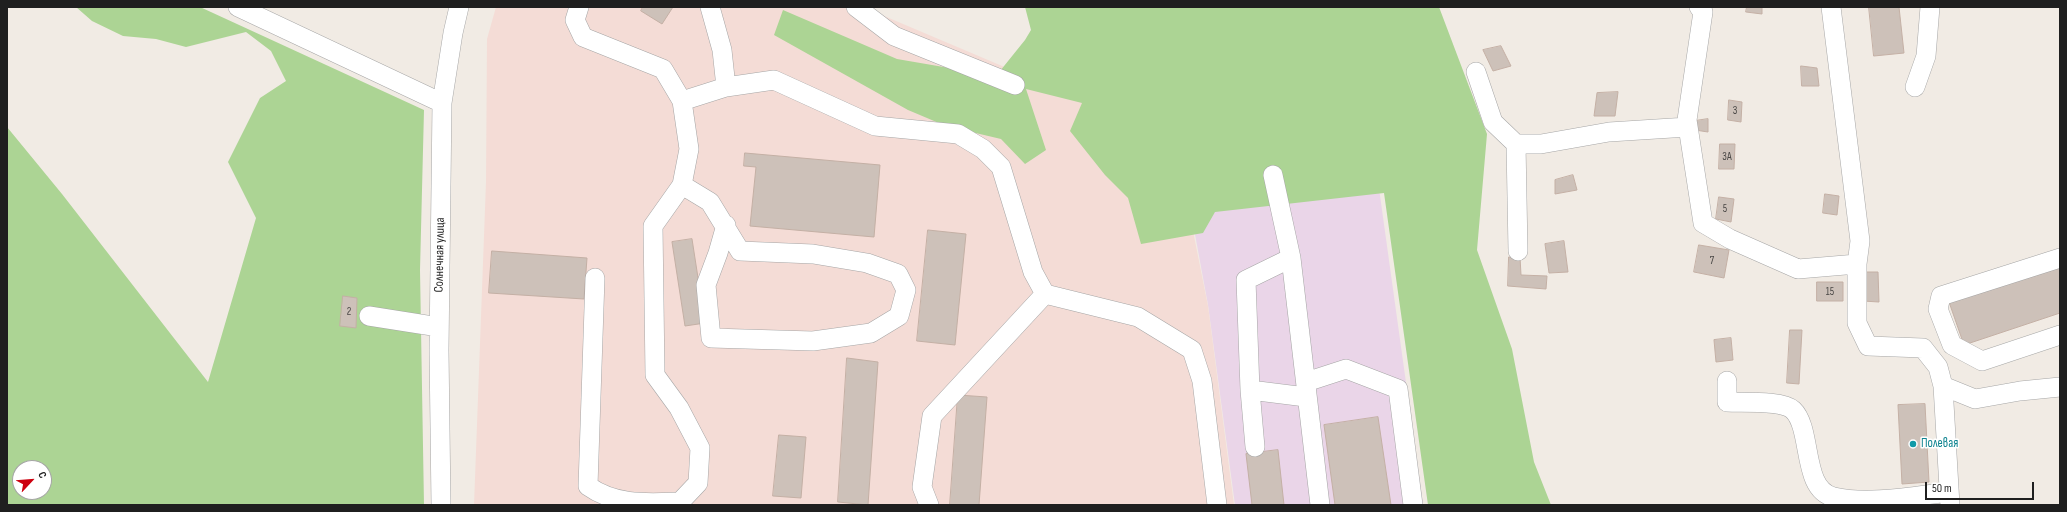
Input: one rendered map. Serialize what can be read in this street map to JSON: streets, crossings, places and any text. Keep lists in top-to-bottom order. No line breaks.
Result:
{"streets":{"street":["Солнечная улица"]},"places":["Полевая"],"house_numbers":["3","3А","5","7","15","2"],"scale_bar":"50 m","north":"top right"}
